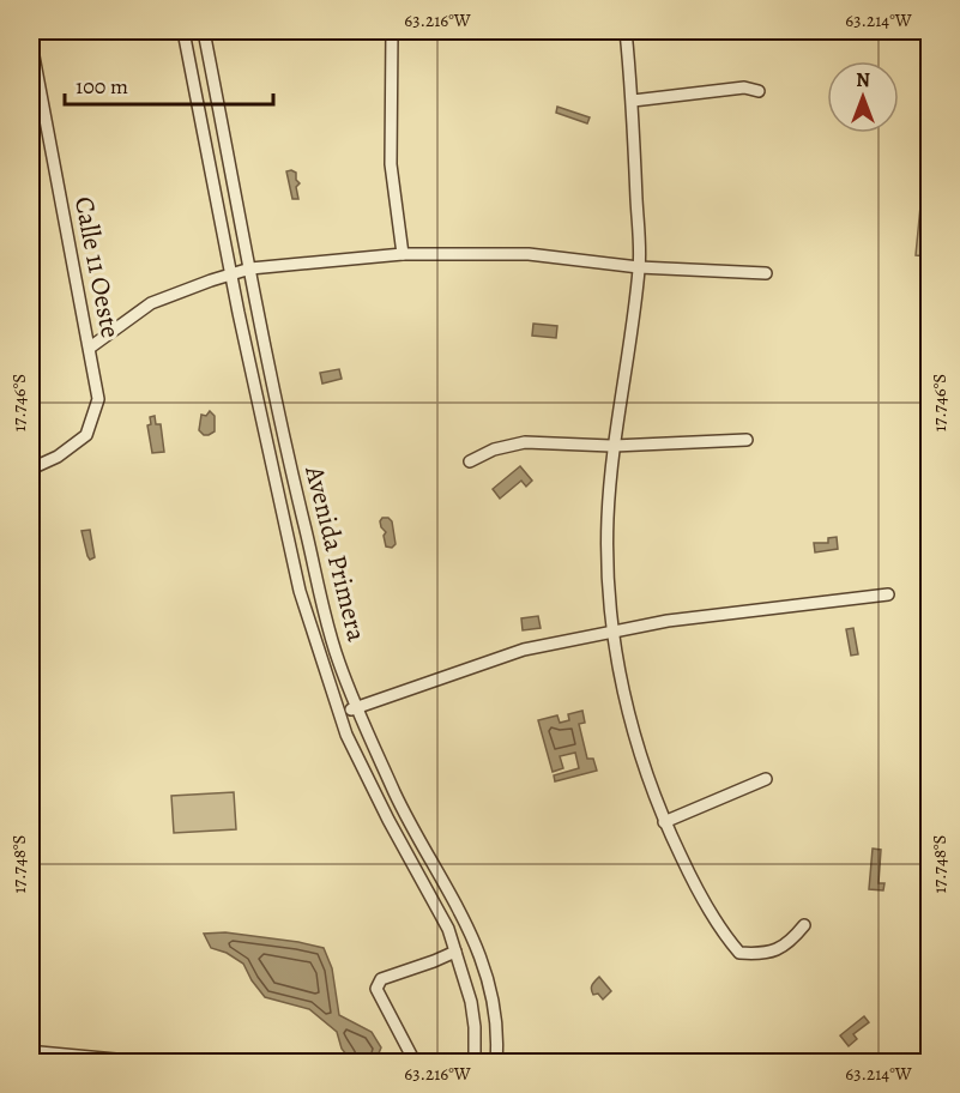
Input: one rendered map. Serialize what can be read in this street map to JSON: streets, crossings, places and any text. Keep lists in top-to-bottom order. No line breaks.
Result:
{"streets":{"street":["Calle 11 Oeste","Avenida Primera"]},"scale_bar":"100 m","north":"top","coordinates":["63.216°W","63.214°W","17.746°S","17.748°S"]}
